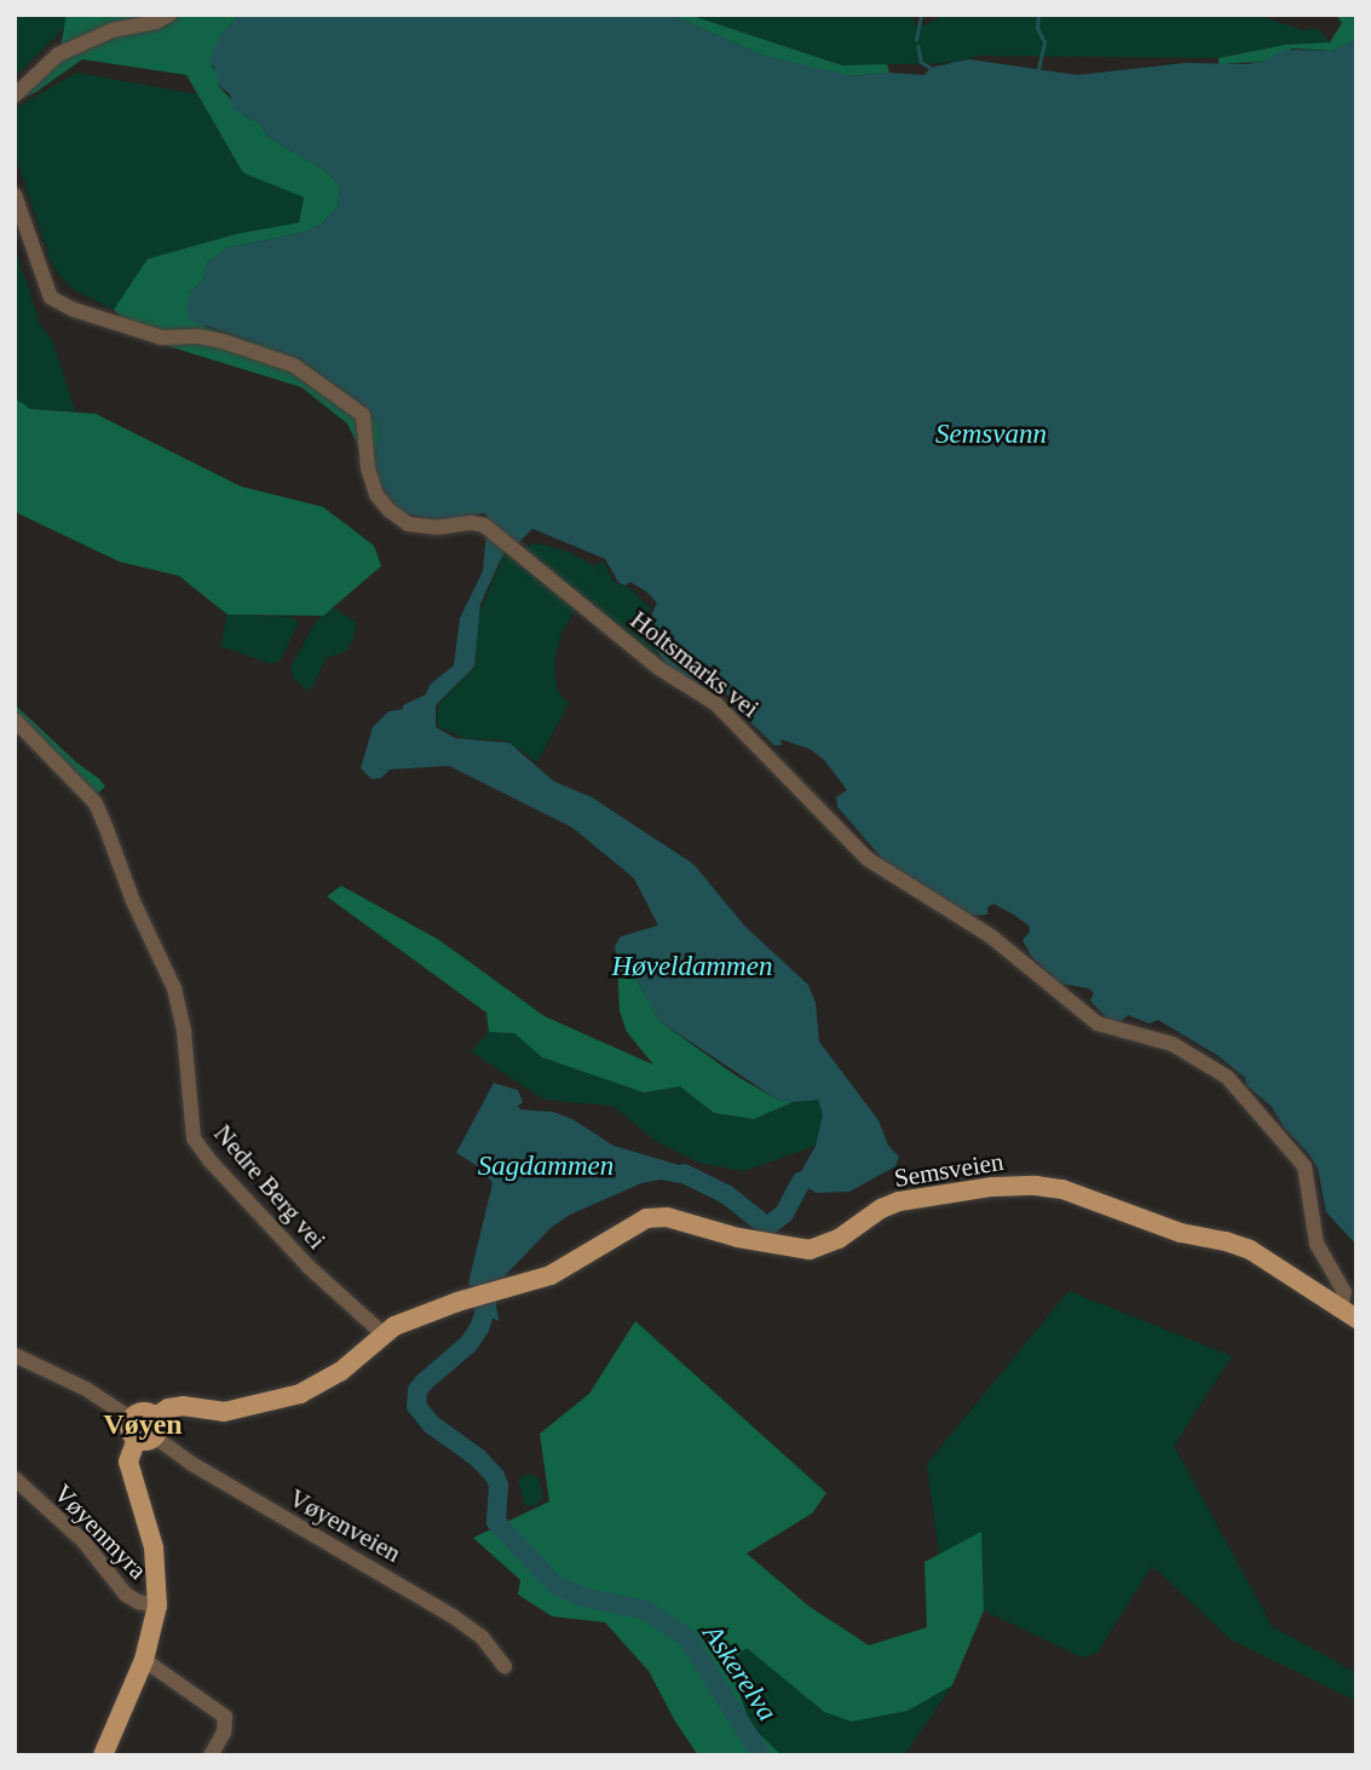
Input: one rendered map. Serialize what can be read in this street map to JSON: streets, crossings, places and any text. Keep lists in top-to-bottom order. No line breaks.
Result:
{"streets":{"main road":["Semsveien"],"street":["Holtsmarks vei","Nedre Berg vei","Vøyenveien","Vøyenmyra"]},"crossings":[["Holtsmarks vei","Semsveien"],["Semsveien","Nedre Berg vei"]],"districts":["Vøyen"],"water":["Semsvann","Høveldammen","Sagdammen","Askerelva"]}
